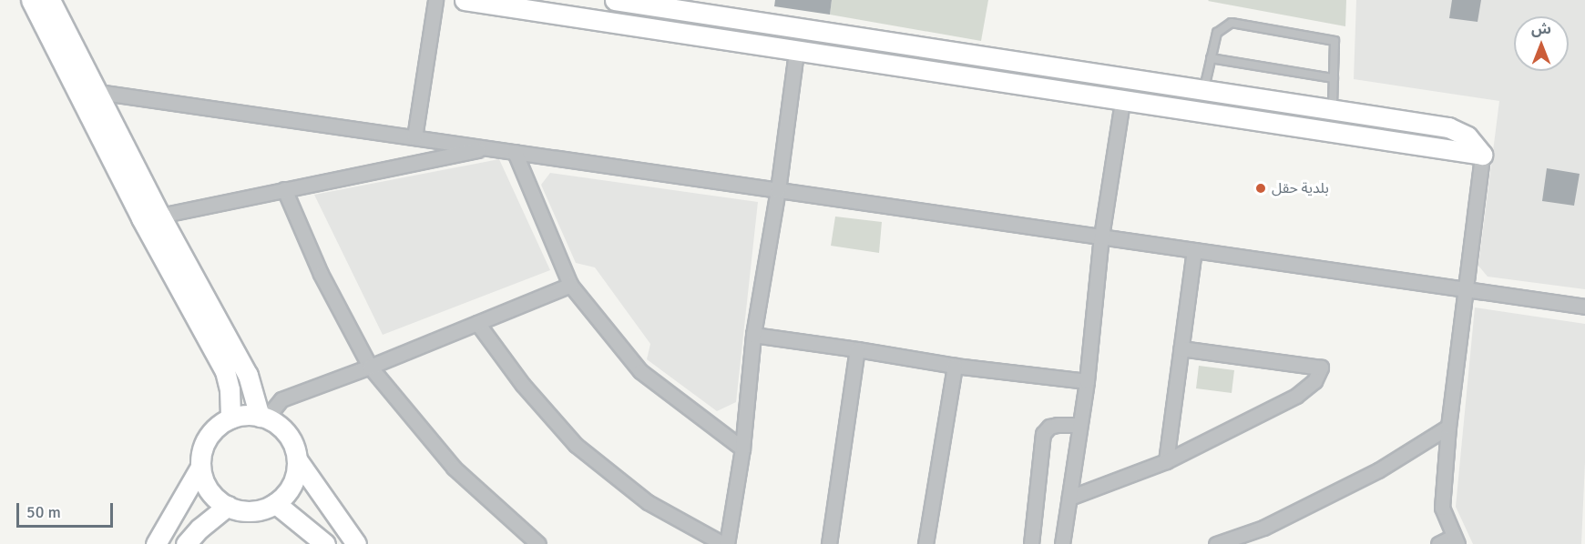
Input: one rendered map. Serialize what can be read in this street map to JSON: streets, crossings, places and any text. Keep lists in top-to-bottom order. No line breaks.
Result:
{"places":["بلدية حقل"],"scale_bar":"50 m","north":"top"}
